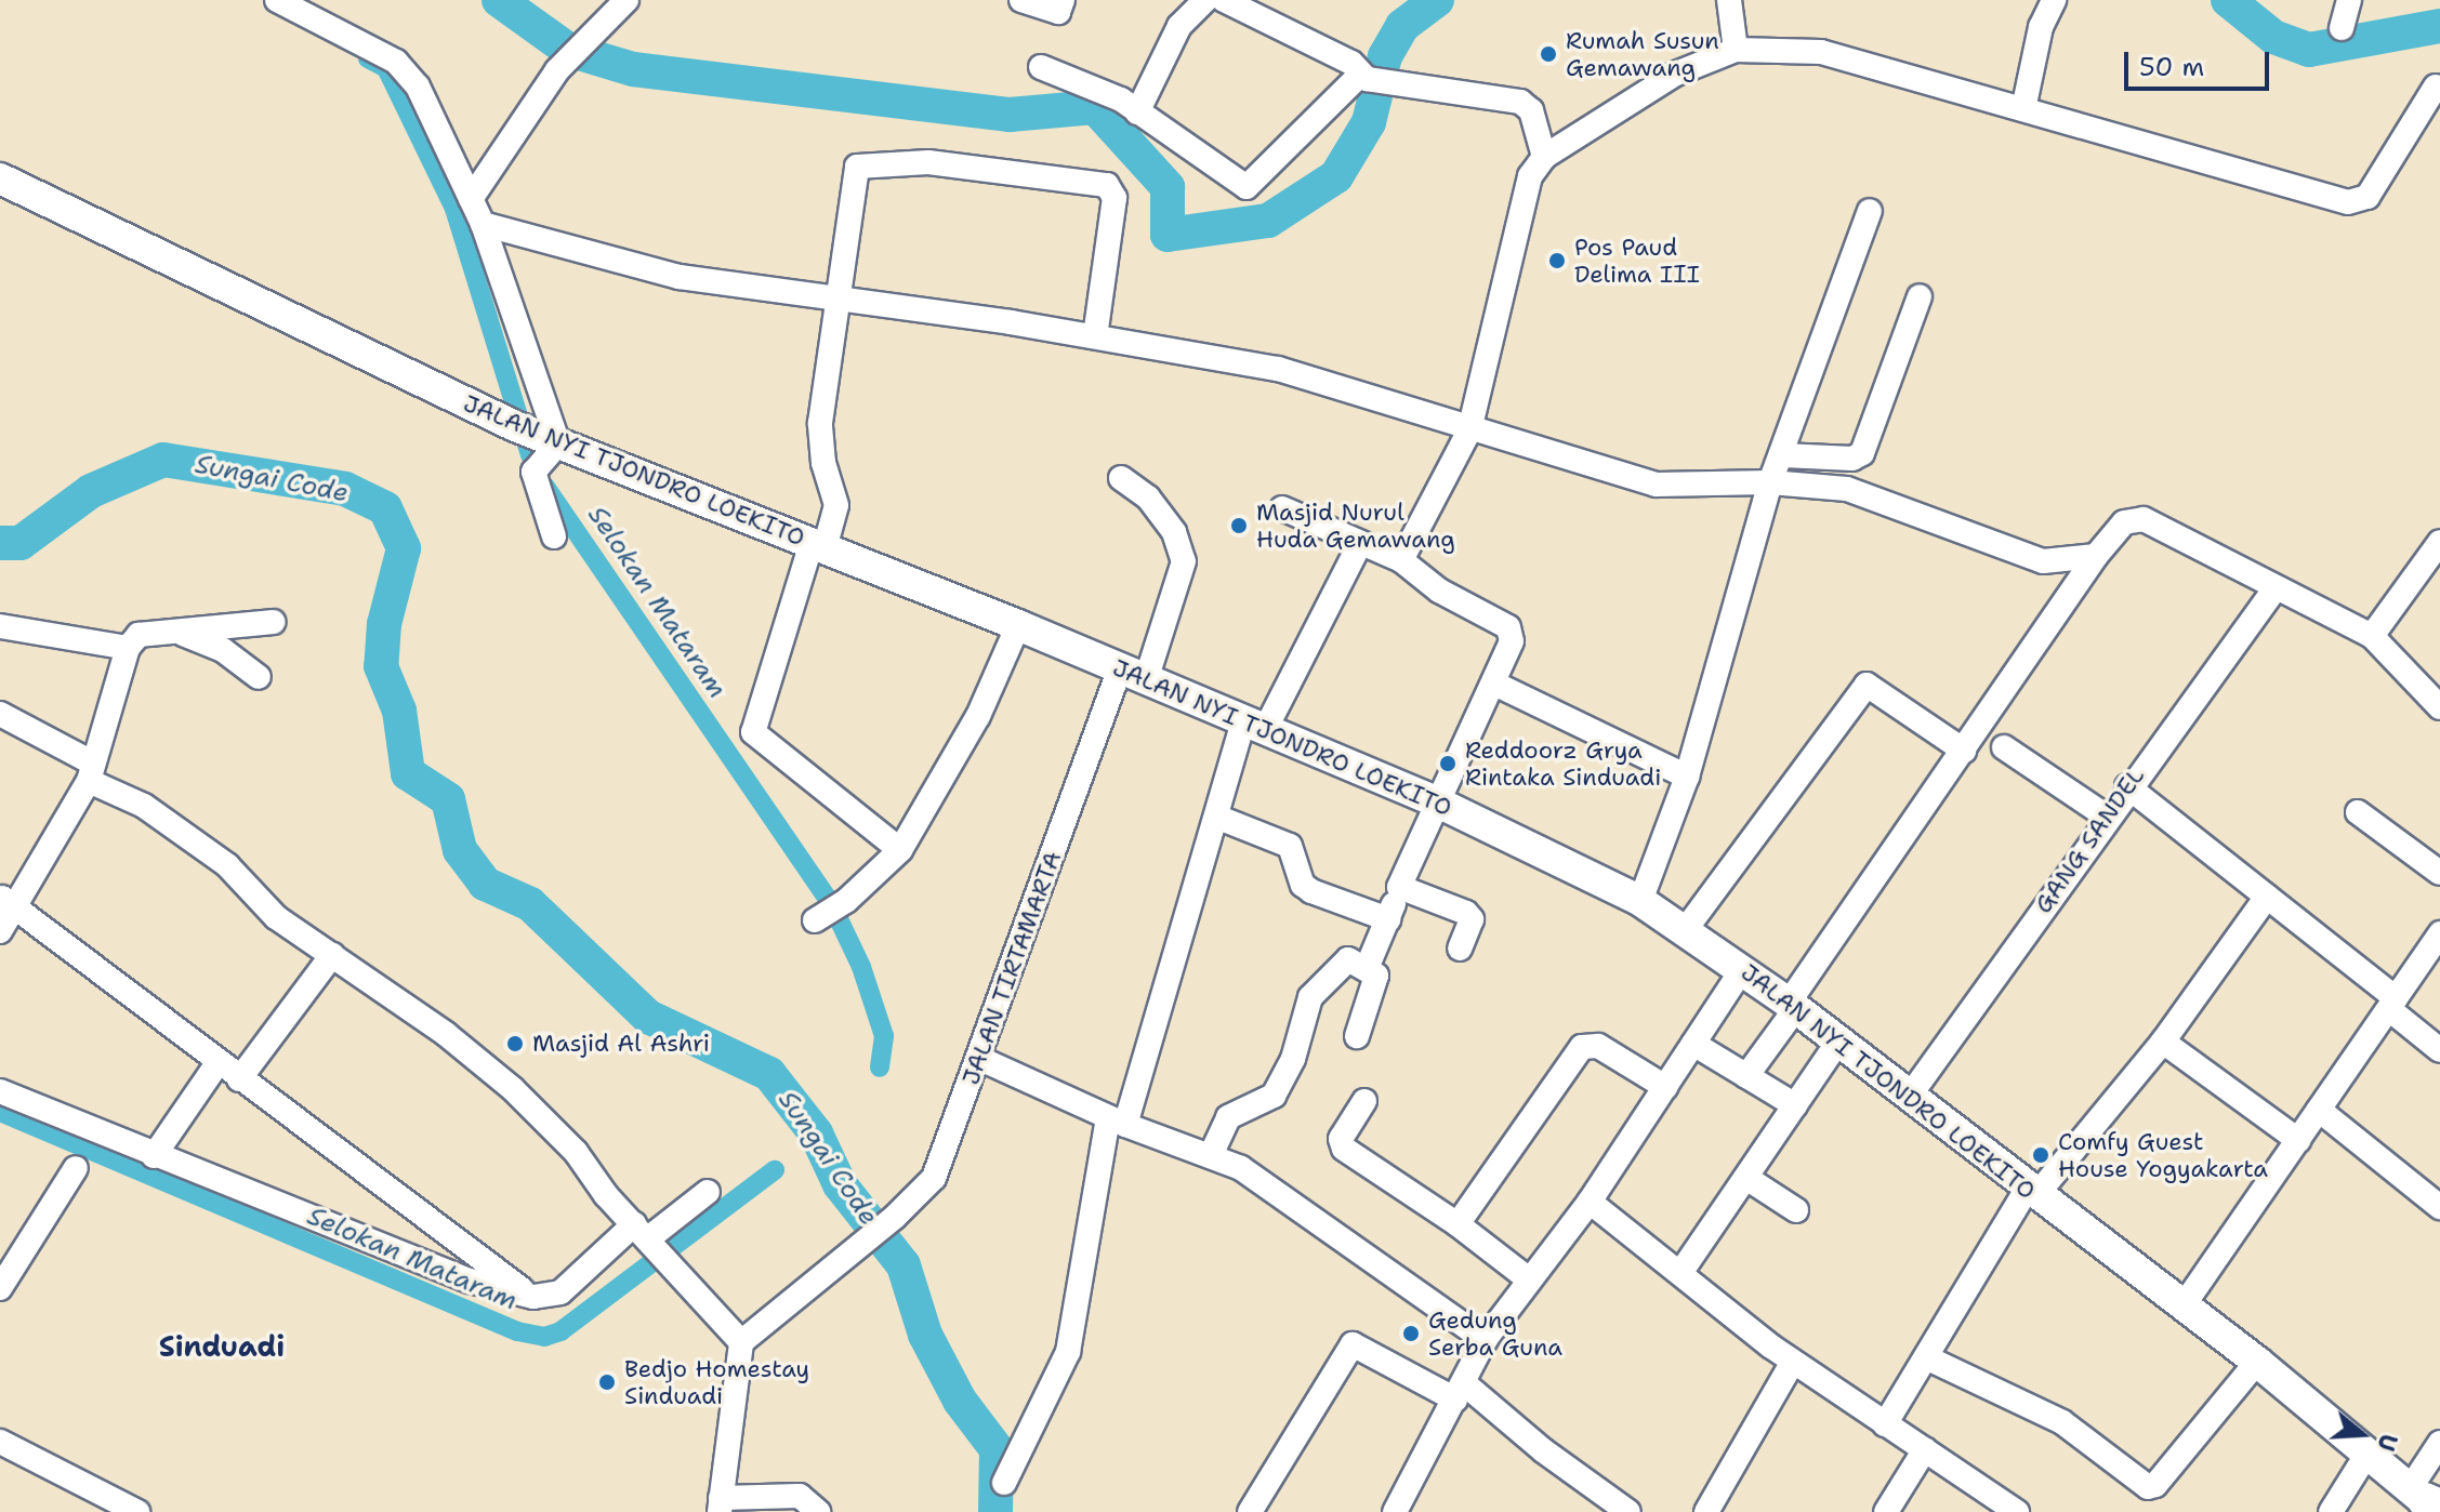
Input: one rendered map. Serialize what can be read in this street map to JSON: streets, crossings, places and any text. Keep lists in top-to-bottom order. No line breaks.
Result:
{"streets":{"main road":["JALAN NYI TJONDRO LOEKITO"],"street":["GANG SANDEL","JALAN TIRTAMARTA"]},"crossings":[["JALAN NYI TJONDRO LOEKITO","GANG SANDEL"],["JALAN NYI TJONDRO LOEKITO","JALAN TIRTAMARTA"]],"districts":["Sinduadi"],"water":["Sungai Code","Selokan Mataram"],"places":["Rumah Susun Gemawang","Pos Paud Delima III","Masjid Nurul Huda Gemawang","Reddoorz Grya Rintaka Sinduadi","Masjid Al Ashri","Comfy Guest House Yogyakarta","Gedung Serba Guna","Bedjo Homestay Sinduadi"],"scale_bar":"50 m","north":"right"}
